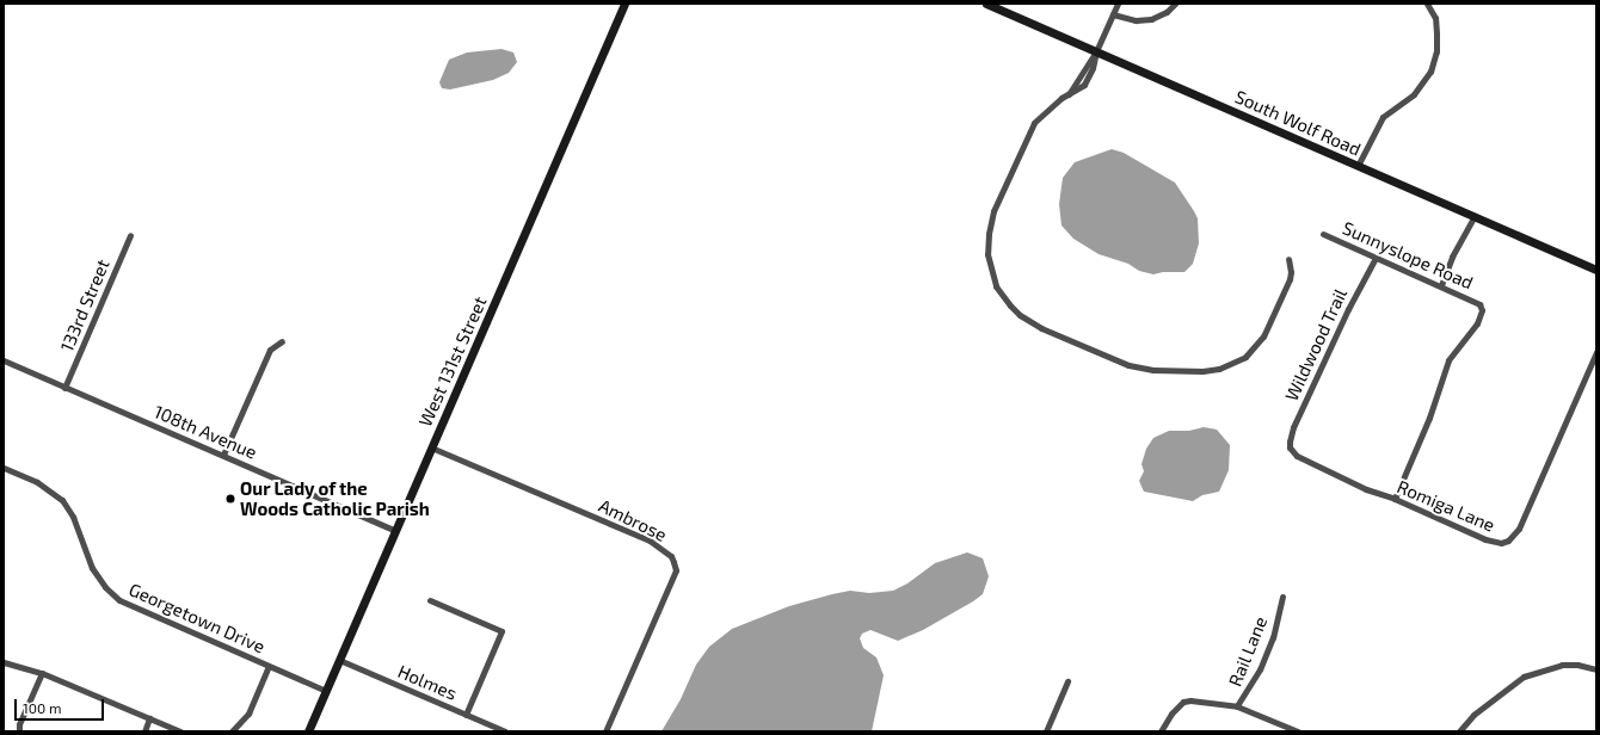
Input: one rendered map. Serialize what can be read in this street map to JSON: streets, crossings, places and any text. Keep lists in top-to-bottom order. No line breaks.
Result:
{"streets":{"street":["South Wolf Road","Sunnyslope Road","133rd Street","Wildwood Trail","West 131st Street","108th Avenue","Romiga Lane","Ambrose","Georgetown Drive","Rail Lane","Holmes"]},"crossings":[["Sunnyslope Road","Wildwood Trail"],["Sunnyslope Road","Romiga Lane"],["133rd Street","108th Avenue"],["Wildwood Trail","Romiga Lane"],["West 131st Street","108th Avenue"],["West 131st Street","Ambrose"],["West 131st Street","Georgetown Drive"],["West 131st Street","Holmes"]],"places":["Our Lady of the Woods Catholic Parish"],"scale_bar":"100 m"}
